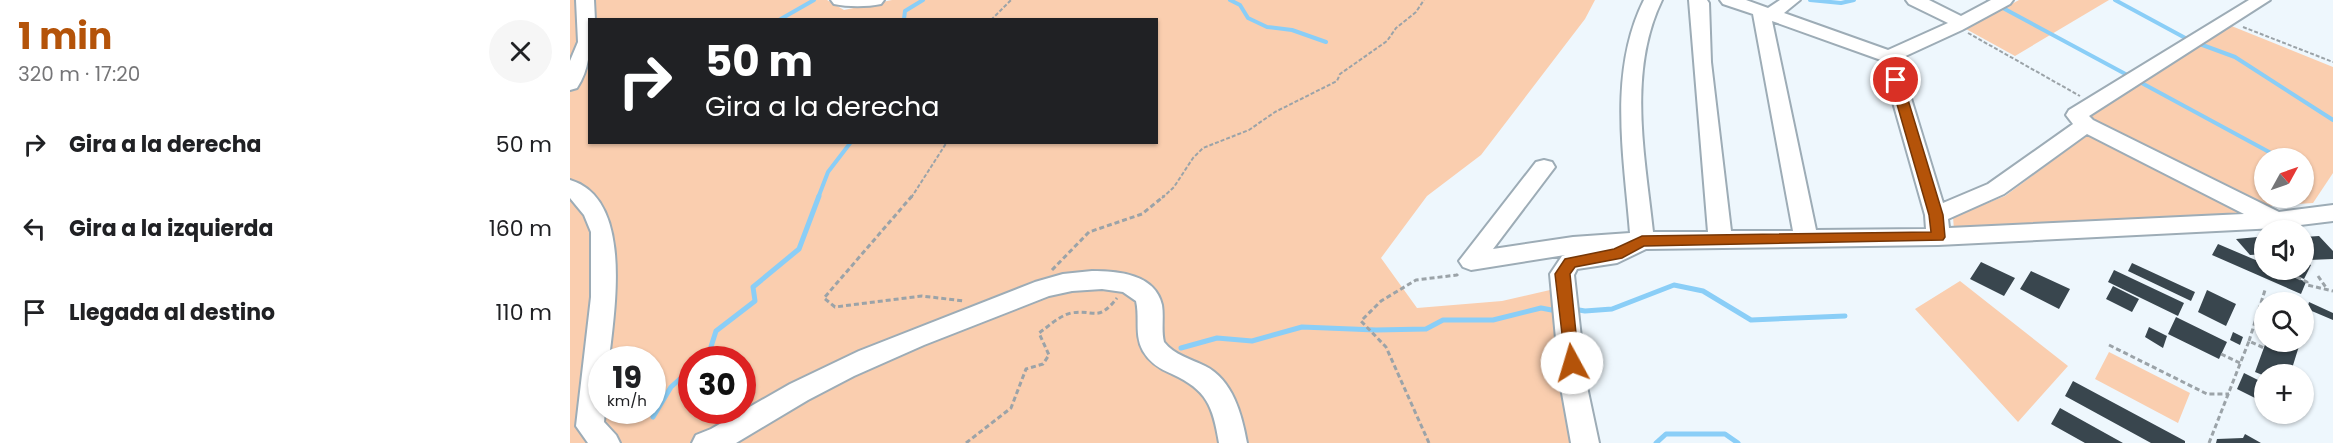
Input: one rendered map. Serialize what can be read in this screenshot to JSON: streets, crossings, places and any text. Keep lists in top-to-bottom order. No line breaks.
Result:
{"north":"top right","page":{"heading":["1 min","320 m · 17:20"],"turn":["50 m","Gira a la derecha"],"list":[{"name":"Gira a la derecha","value":"50 m"},{"name":"Gira a la izquierda","value":"160 m"},{"name":"Llegada al destino","value":"110 m"}],"map_buttons":"+","speed":"19 km/h","limit":"30"}}
